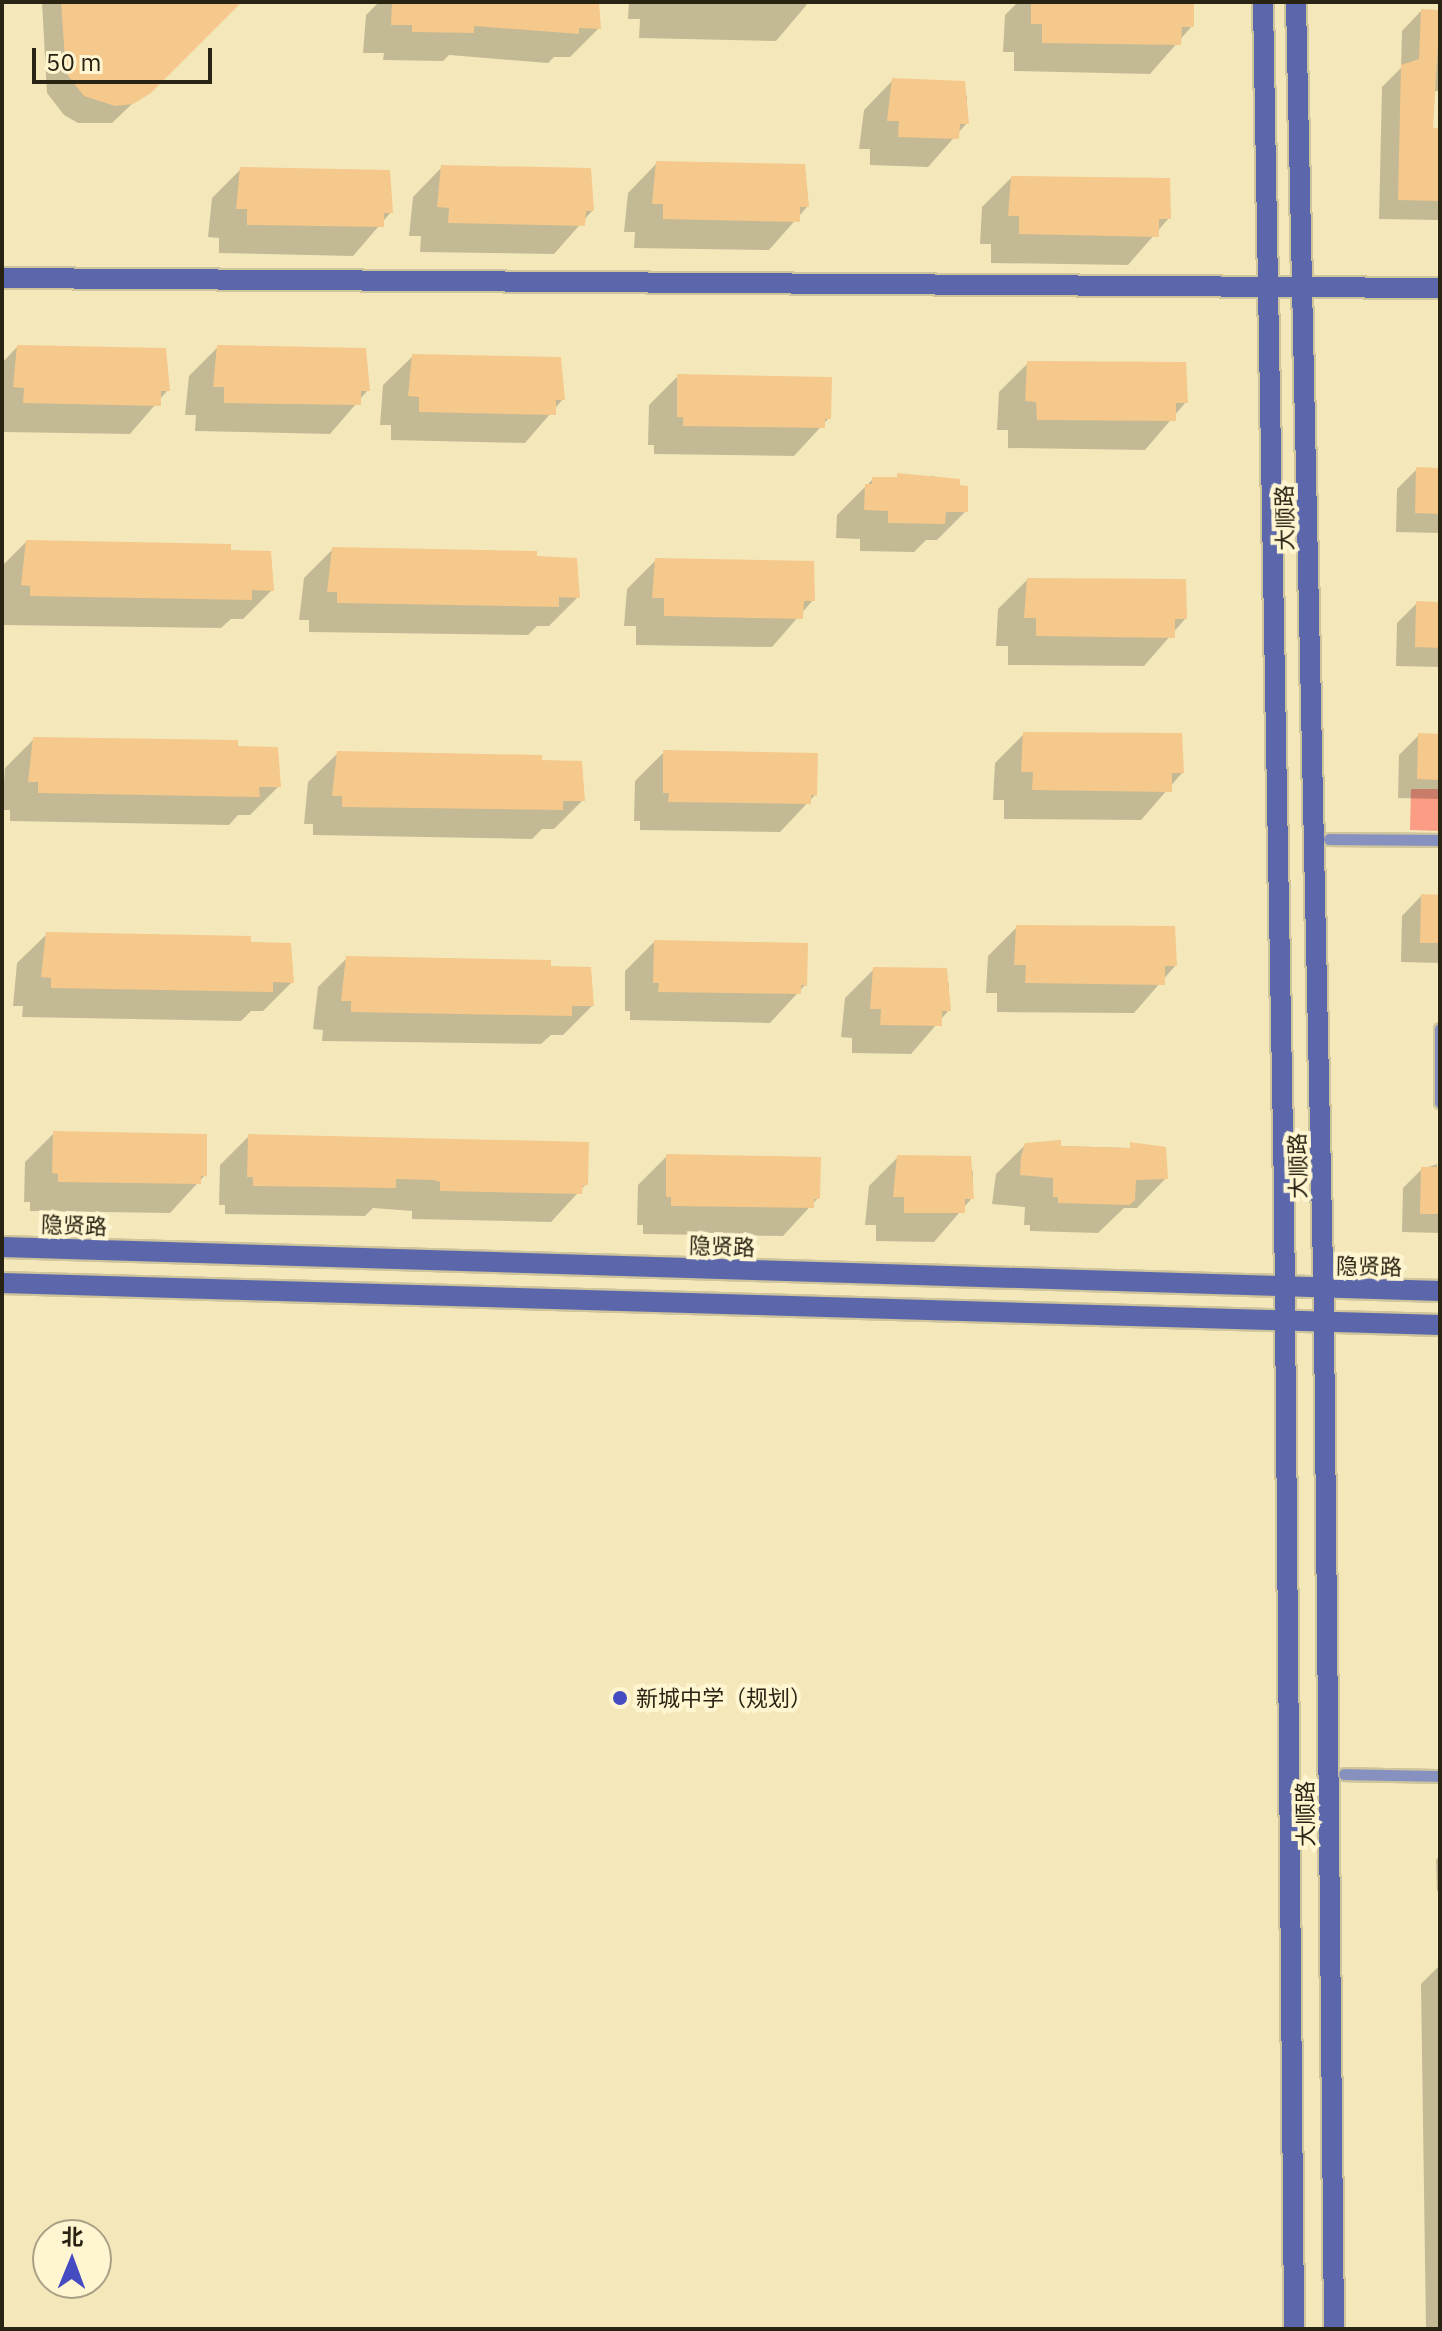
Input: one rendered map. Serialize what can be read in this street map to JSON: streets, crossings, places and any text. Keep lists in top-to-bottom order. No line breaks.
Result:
{"streets":{"street":["大顺路","隐贤路"]},"crossings":[["大顺路","隐贤路"]],"places":["新城中学（规划）"],"scale_bar":"50 m","north":"top"}
